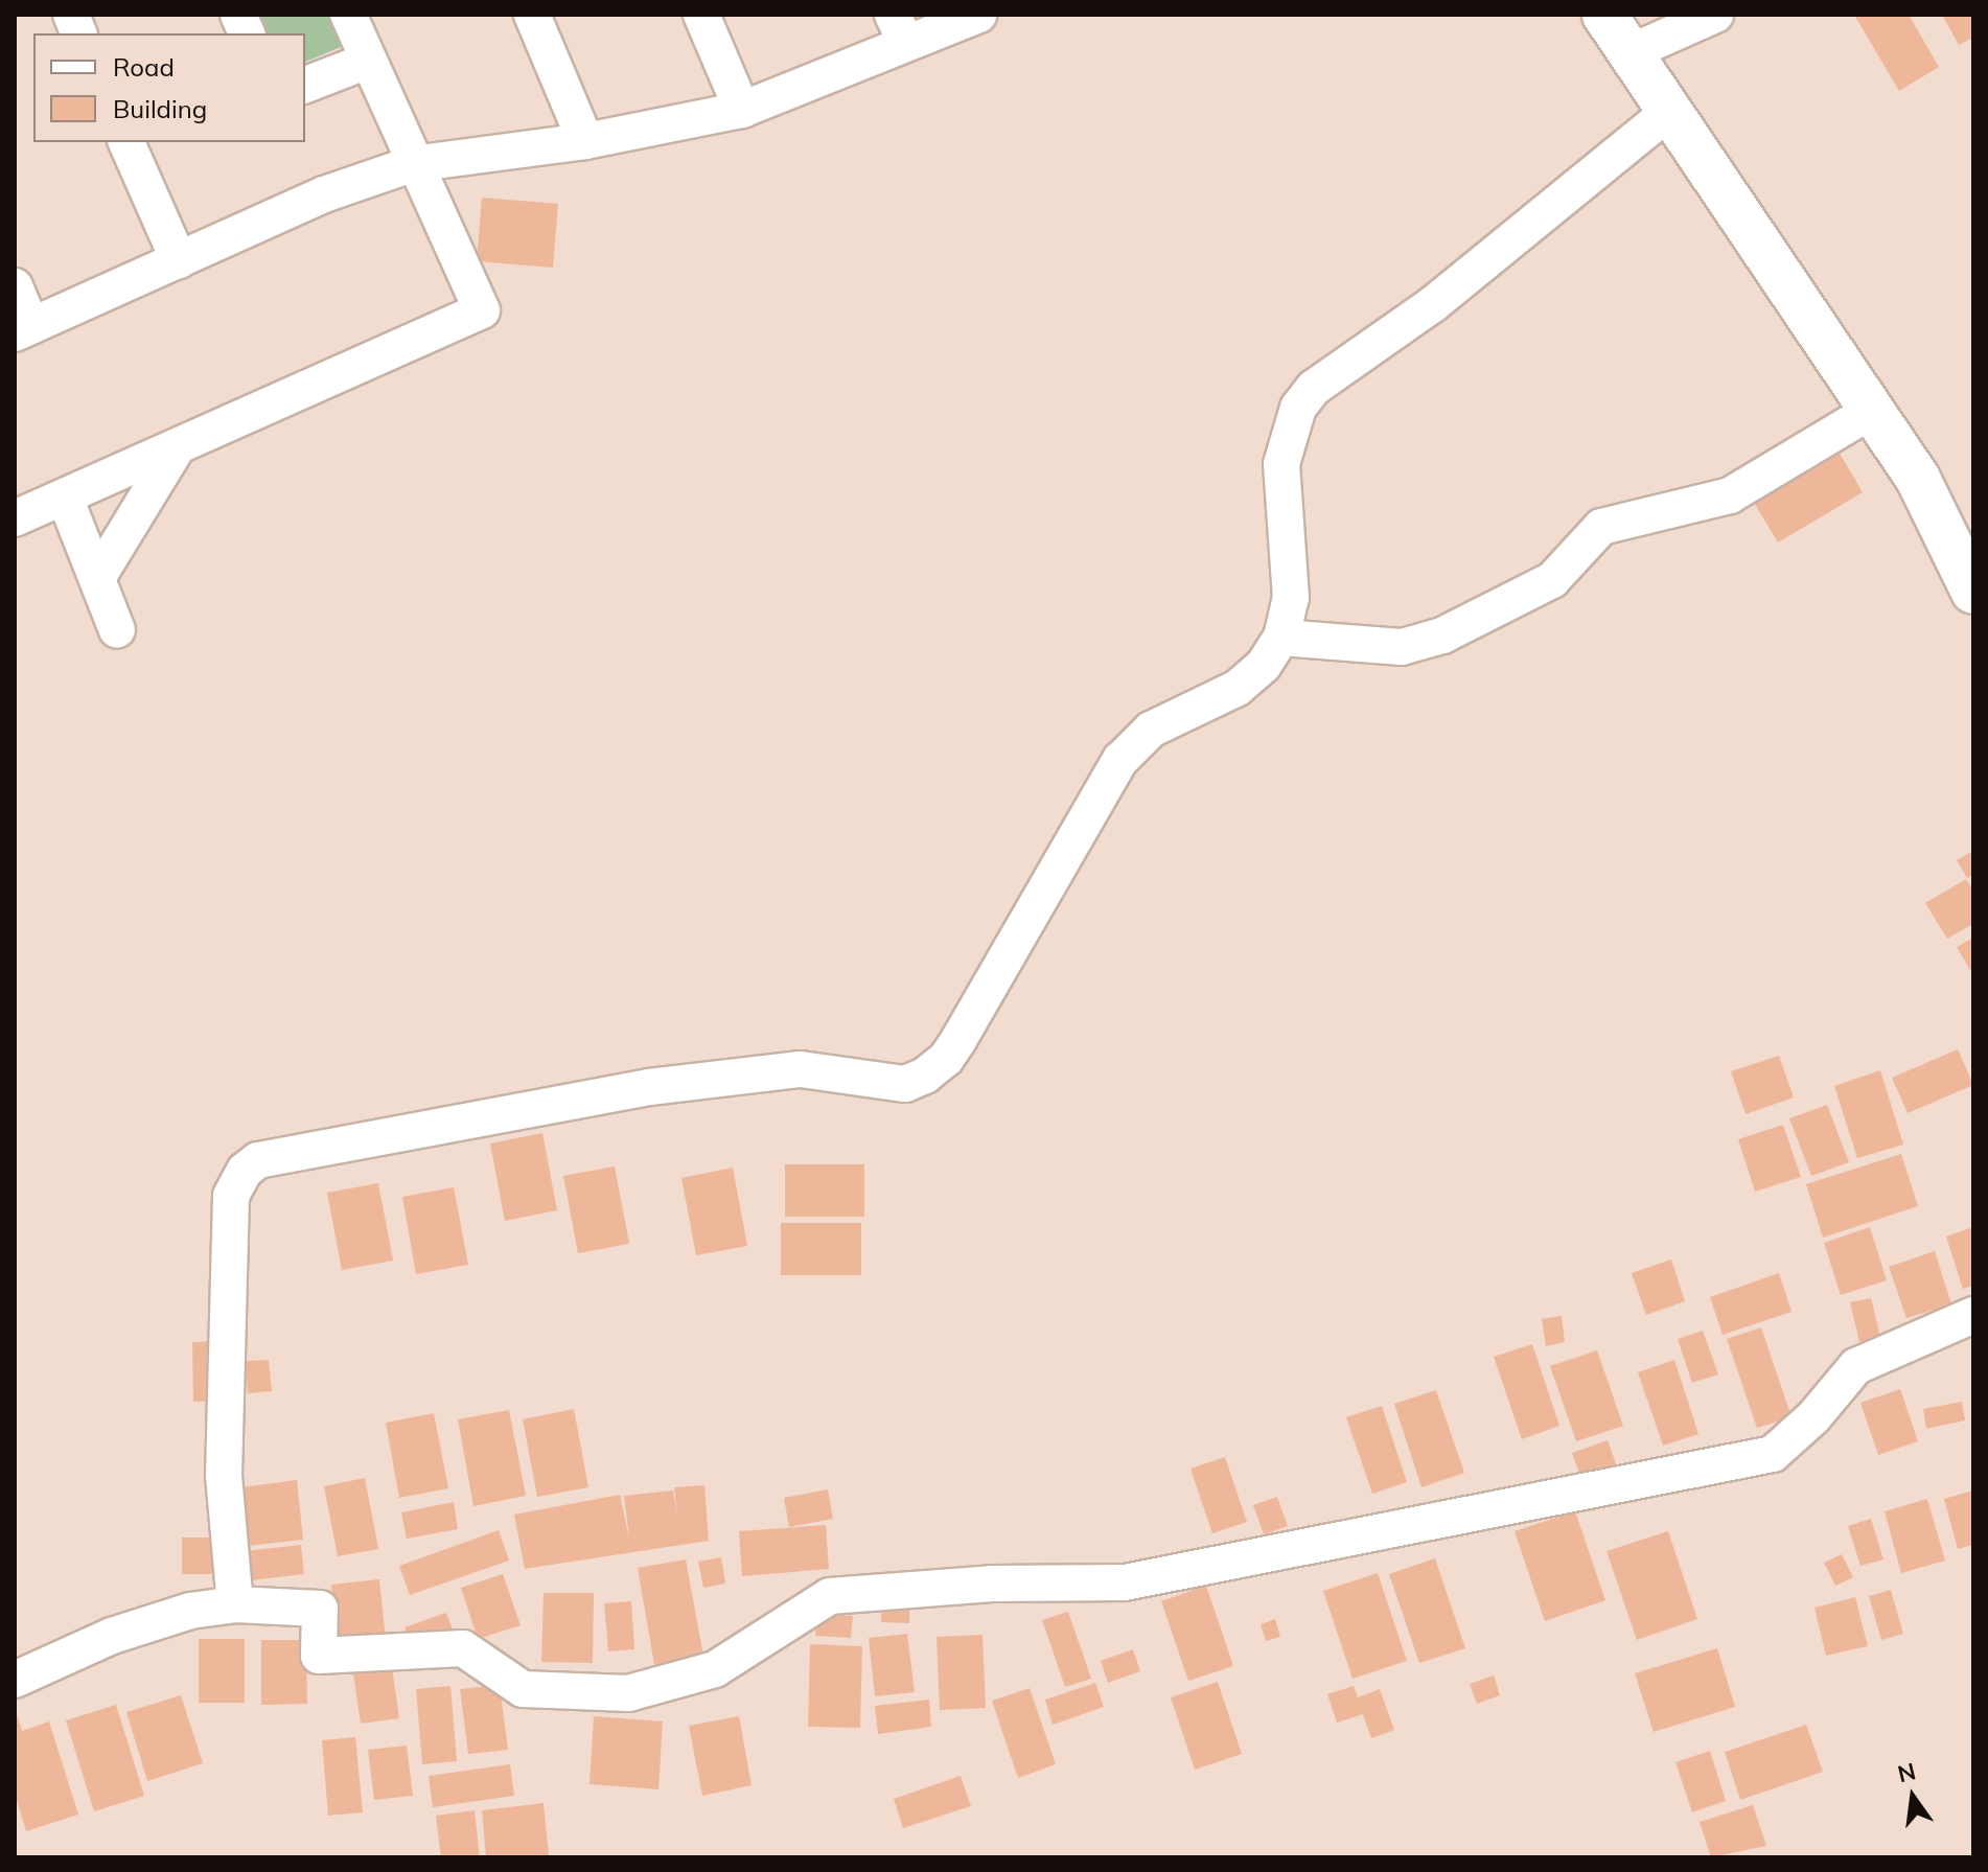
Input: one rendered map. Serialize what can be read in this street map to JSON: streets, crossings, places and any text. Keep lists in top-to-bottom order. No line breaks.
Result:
{"legend":["Road","Building"],"north":"top"}
